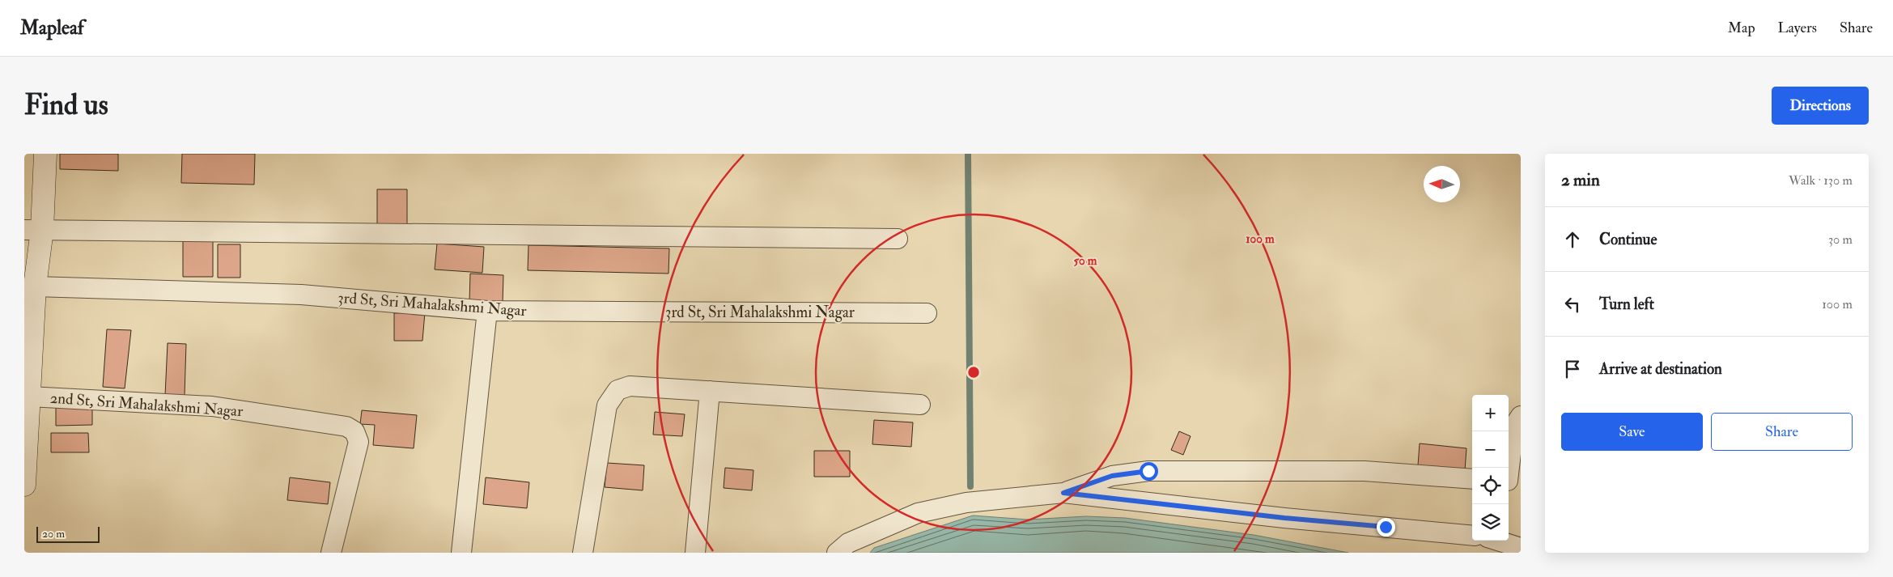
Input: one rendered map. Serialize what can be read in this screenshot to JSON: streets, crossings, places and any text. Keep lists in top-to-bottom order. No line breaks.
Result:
{"streets":{"street":["3rd St, Sri Mahalakshmi Nagar","2nd St, Sri Mahalakshmi Nagar"]},"scale_bar":"20 m","north":"left","page":{"header":"Mapleaf","nav":["Map","Layers","Share"],"buttons":["Directions",["Save","Share"]],"title":"Find us","heading":["2 min","Walk · 130 m"],"list":[["Continue","30 m"],["Turn left","100 m"],"Arrive at destination"],"map_buttons":["+","−"],"scale":"20 m"},"rings":["100 m","50 m"]}
